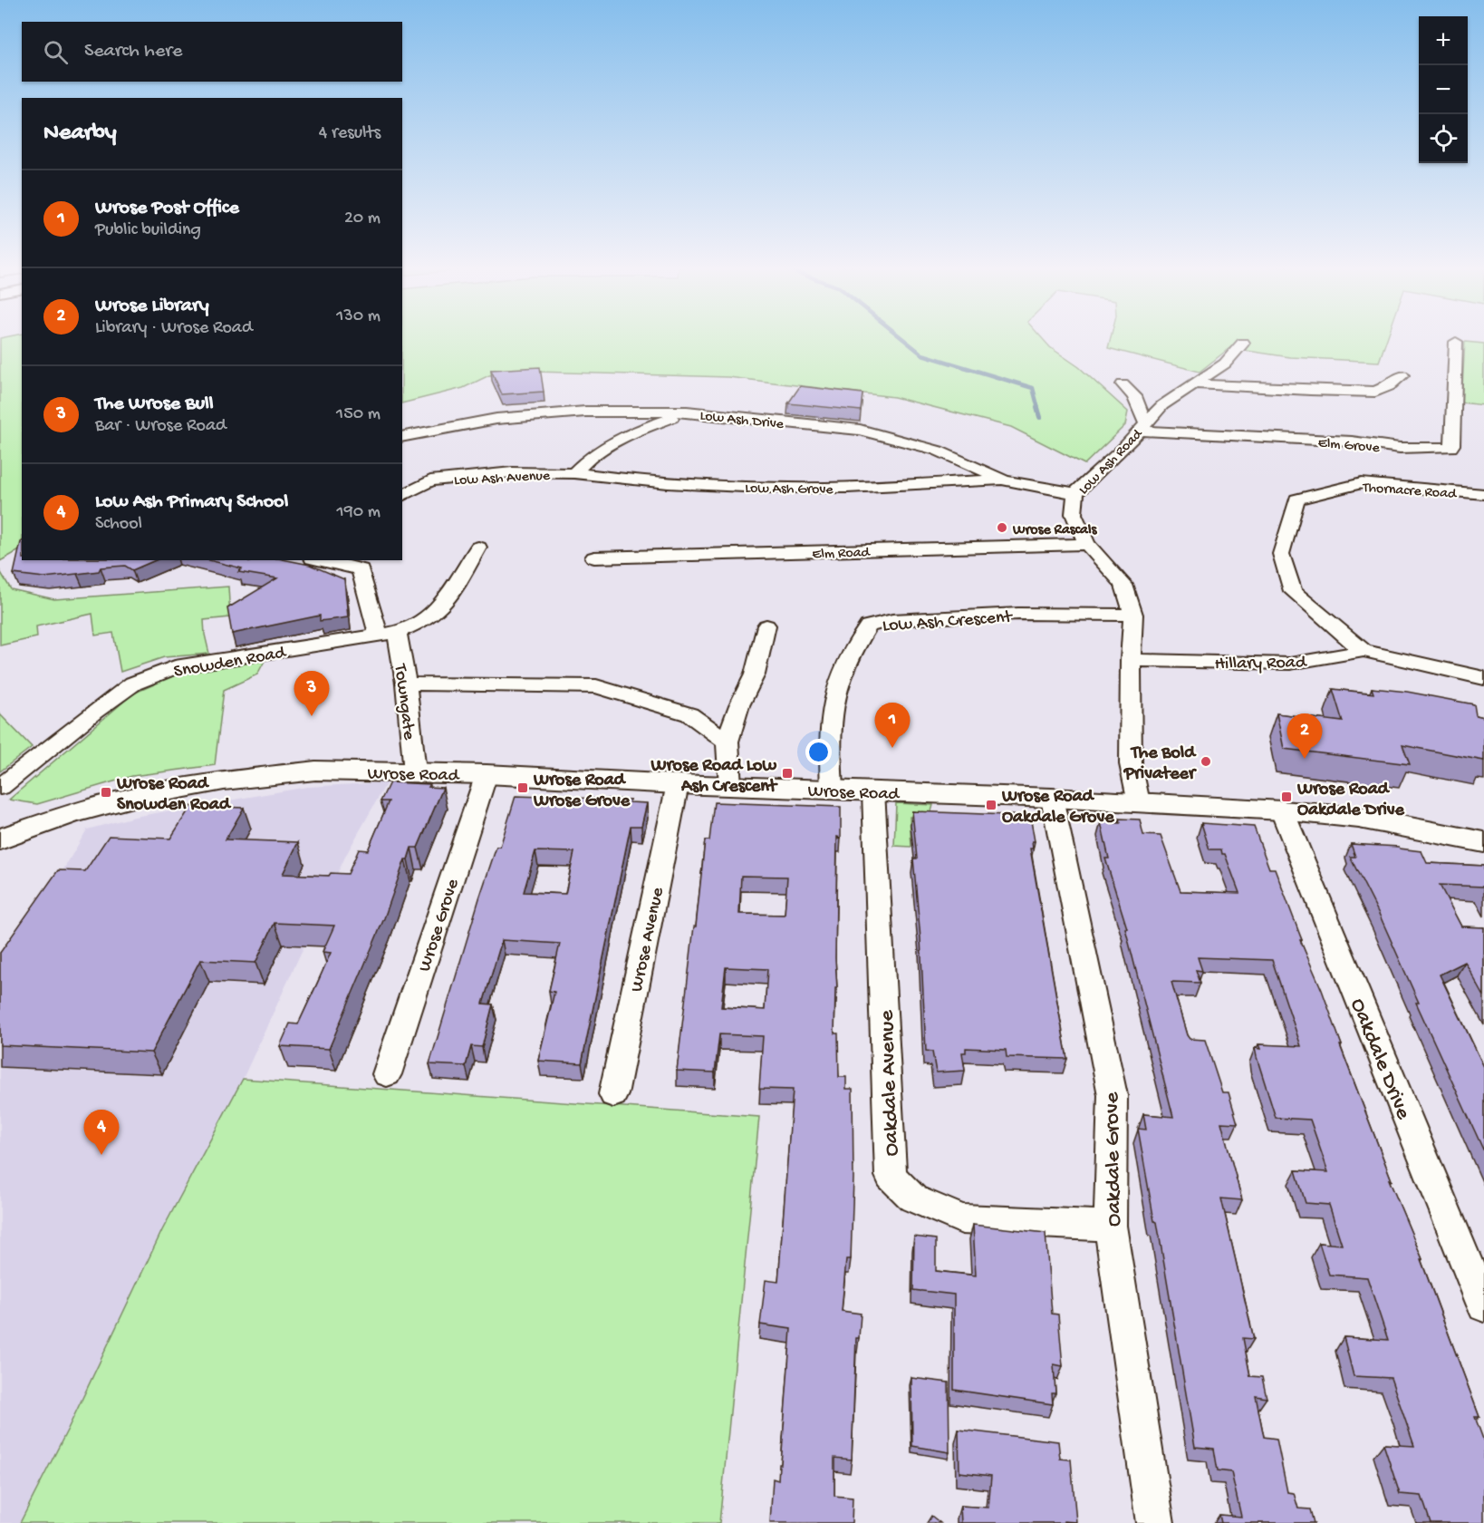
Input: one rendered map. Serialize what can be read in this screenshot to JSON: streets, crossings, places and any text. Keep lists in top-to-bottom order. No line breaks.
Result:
{"streets":{"street":["Low Ash Drive","Elm Grove","Low Ash Road","Low Ash Avenue","Low Ash Grove","Thornacre Road","Elm Road","Low Ash Crescent","Snowden Road","Hillary Road","Towngate","Wrose Road","Wrose Grove","Wrose Avenue","Oakdale Drive","Oakdale Avenue","Oakdale Grove"]},"crossings":[["Low Ash Drive","Low Ash Road"],["Low Ash Drive","Low Ash Avenue"],["Low Ash Drive","Low Ash Grove"],["Elm Grove","Low Ash Road"],["Low Ash Road","Elm Road"],["Low Ash Road","Low Ash Crescent"],["Low Ash Road","Hillary Road"],["Low Ash Road","Wrose Road"],["Low Ash Avenue","Low Ash Grove"],["Thornacre Road","Hillary Road"],["Low Ash Crescent","Wrose Road"],["Snowden Road","Towngate"],["Towngate","Wrose Road"],["Wrose Road","Wrose Grove"],["Wrose Road","Wrose Avenue"],["Wrose Road","Oakdale Drive"],["Wrose Road","Oakdale Avenue"],["Wrose Road","Oakdale Grove"],["Oakdale Avenue","Oakdale Grove"]],"places":{"other":["Wrose Rascals","The Bold Privateer"],"transit":["Wrose Road Low Ash Crescent","Wrose Road Wrose Grove","Wrose Road Snowden Road","Wrose Road Oakdale Drive","Wrose Road Oakdale Grove"]},"page":{"map_buttons":["+","−"],"search":"Search here","heading":["Nearby","4 results"],"list":[{"mark":"1","name":"Wrose Post Office","note":"Public building","value":"20 m"},{"mark":"2","name":"Wrose Library","note":"Library · Wrose Road","value":"130 m"},{"mark":"3","name":"The Wrose Bull","note":"Bar · Wrose Road","value":"150 m"},{"mark":"4","name":"Low Ash Primary School","note":"School","value":"190 m"}],"pins":["3","1","2","4"]}}
